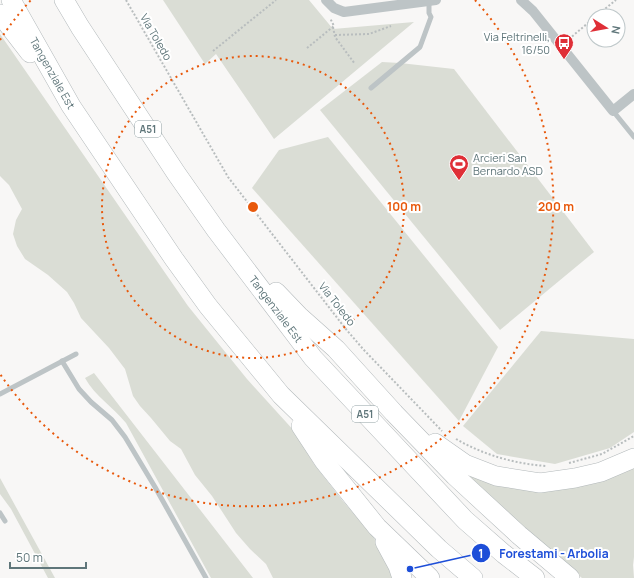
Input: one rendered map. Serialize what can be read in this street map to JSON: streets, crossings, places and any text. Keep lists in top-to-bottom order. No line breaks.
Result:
{"streets":{"highway":["Tangenziale Est","A51"],"path":["Via Toledo"]},"places":{"bus stop":["Via Feltrinelli, 16/50"],"sports":["Arcieri San Bernardo ASD"],"other":["Forestami - Arbolia"]},"scale_bar":"50 m","north":"right","rings":["100 m","200 m"]}
